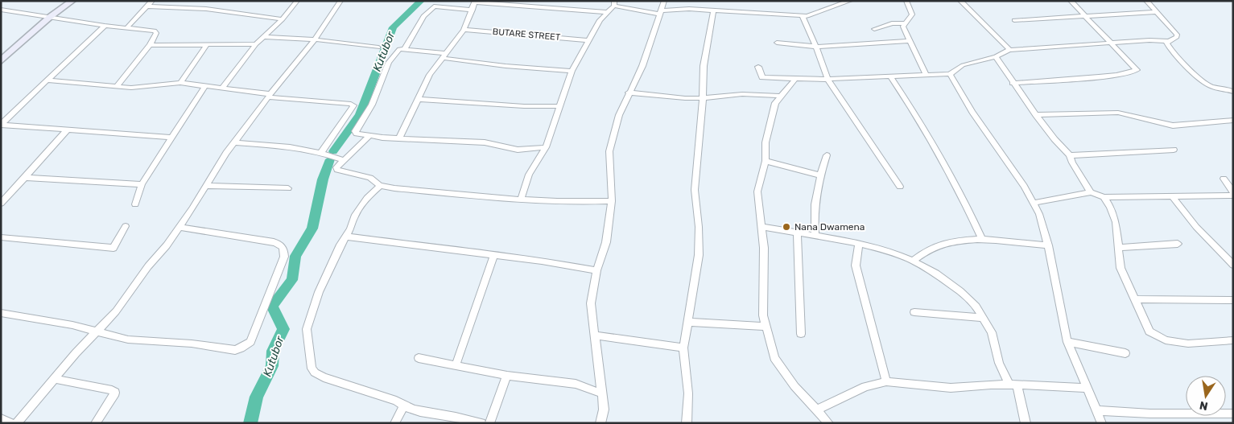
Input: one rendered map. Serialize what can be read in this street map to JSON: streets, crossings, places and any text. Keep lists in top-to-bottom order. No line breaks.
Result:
{"streets":{"street":["BUTARE STREET"]},"water":["Kutubor"],"places":["Nana Dwamena"],"north":"bottom"}
